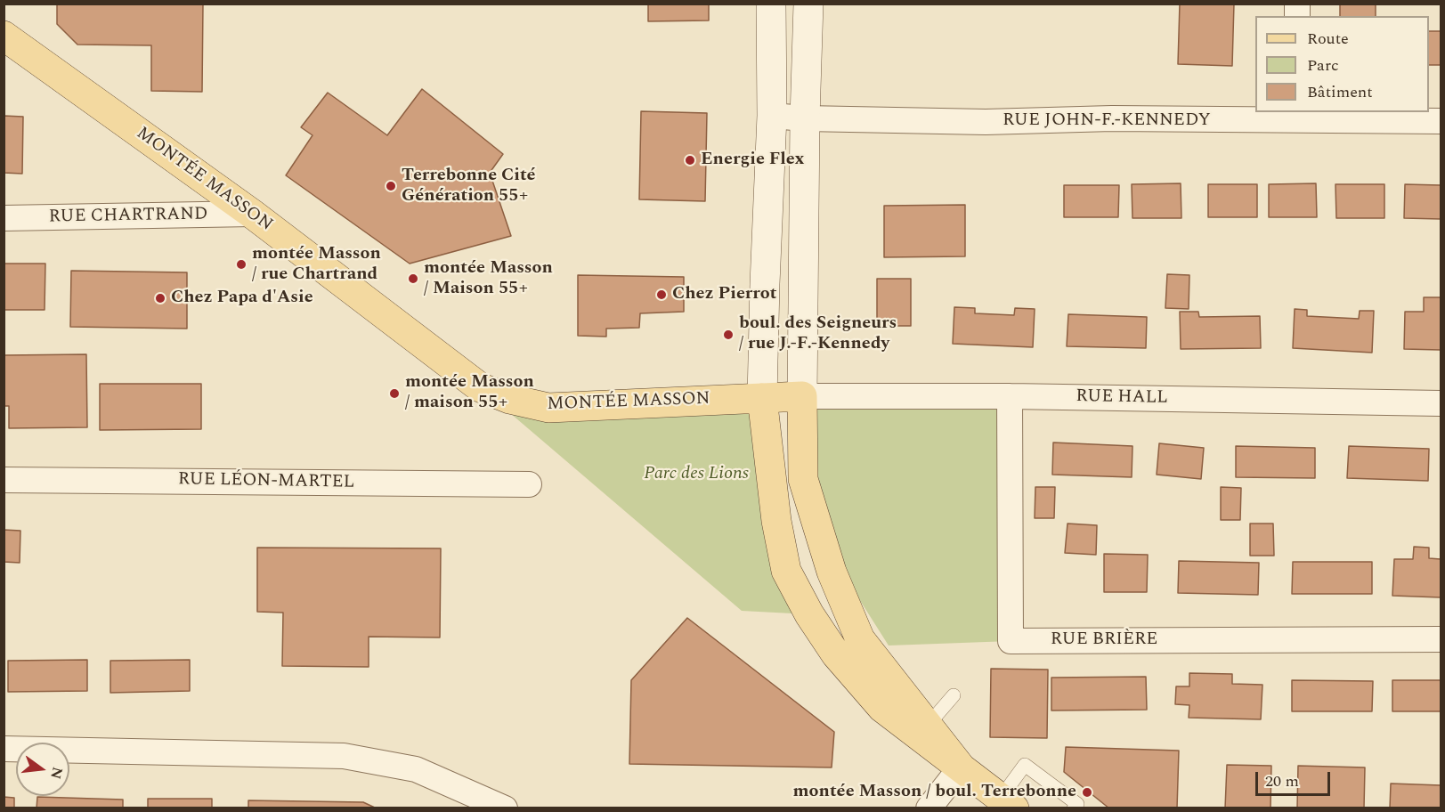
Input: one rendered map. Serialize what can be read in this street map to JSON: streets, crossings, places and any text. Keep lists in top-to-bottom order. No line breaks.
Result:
{"streets":{"main road":["MONTÉE MASSON"],"street":["RUE JOHN-F.-KENNEDY","RUE CHARTRAND","RUE HALL","RUE LÉON-MARTEL","RUE BRIÈRE"]},"crossings":[["MONTÉE MASSON","RUE CHARTRAND"],["MONTÉE MASSON","RUE HALL"],["RUE HALL","RUE BRIÈRE"]],"parks":["Parc des Lions"],"places":["Energie Flex","Terrebonne Cité Génération 55+","montée Masson / rue Chartrand","montée Masson / Maison 55+","Chez Pierrot","Chez Papa d'Asie","boul. des Seigneurs / rue J.-F.-Kennedy","montée Masson / maison 55+","montée Masson / boul. Terrebonne"],"legend":["Route","Parc","Bâtiment"],"scale_bar":"20 m","north":"right"}
